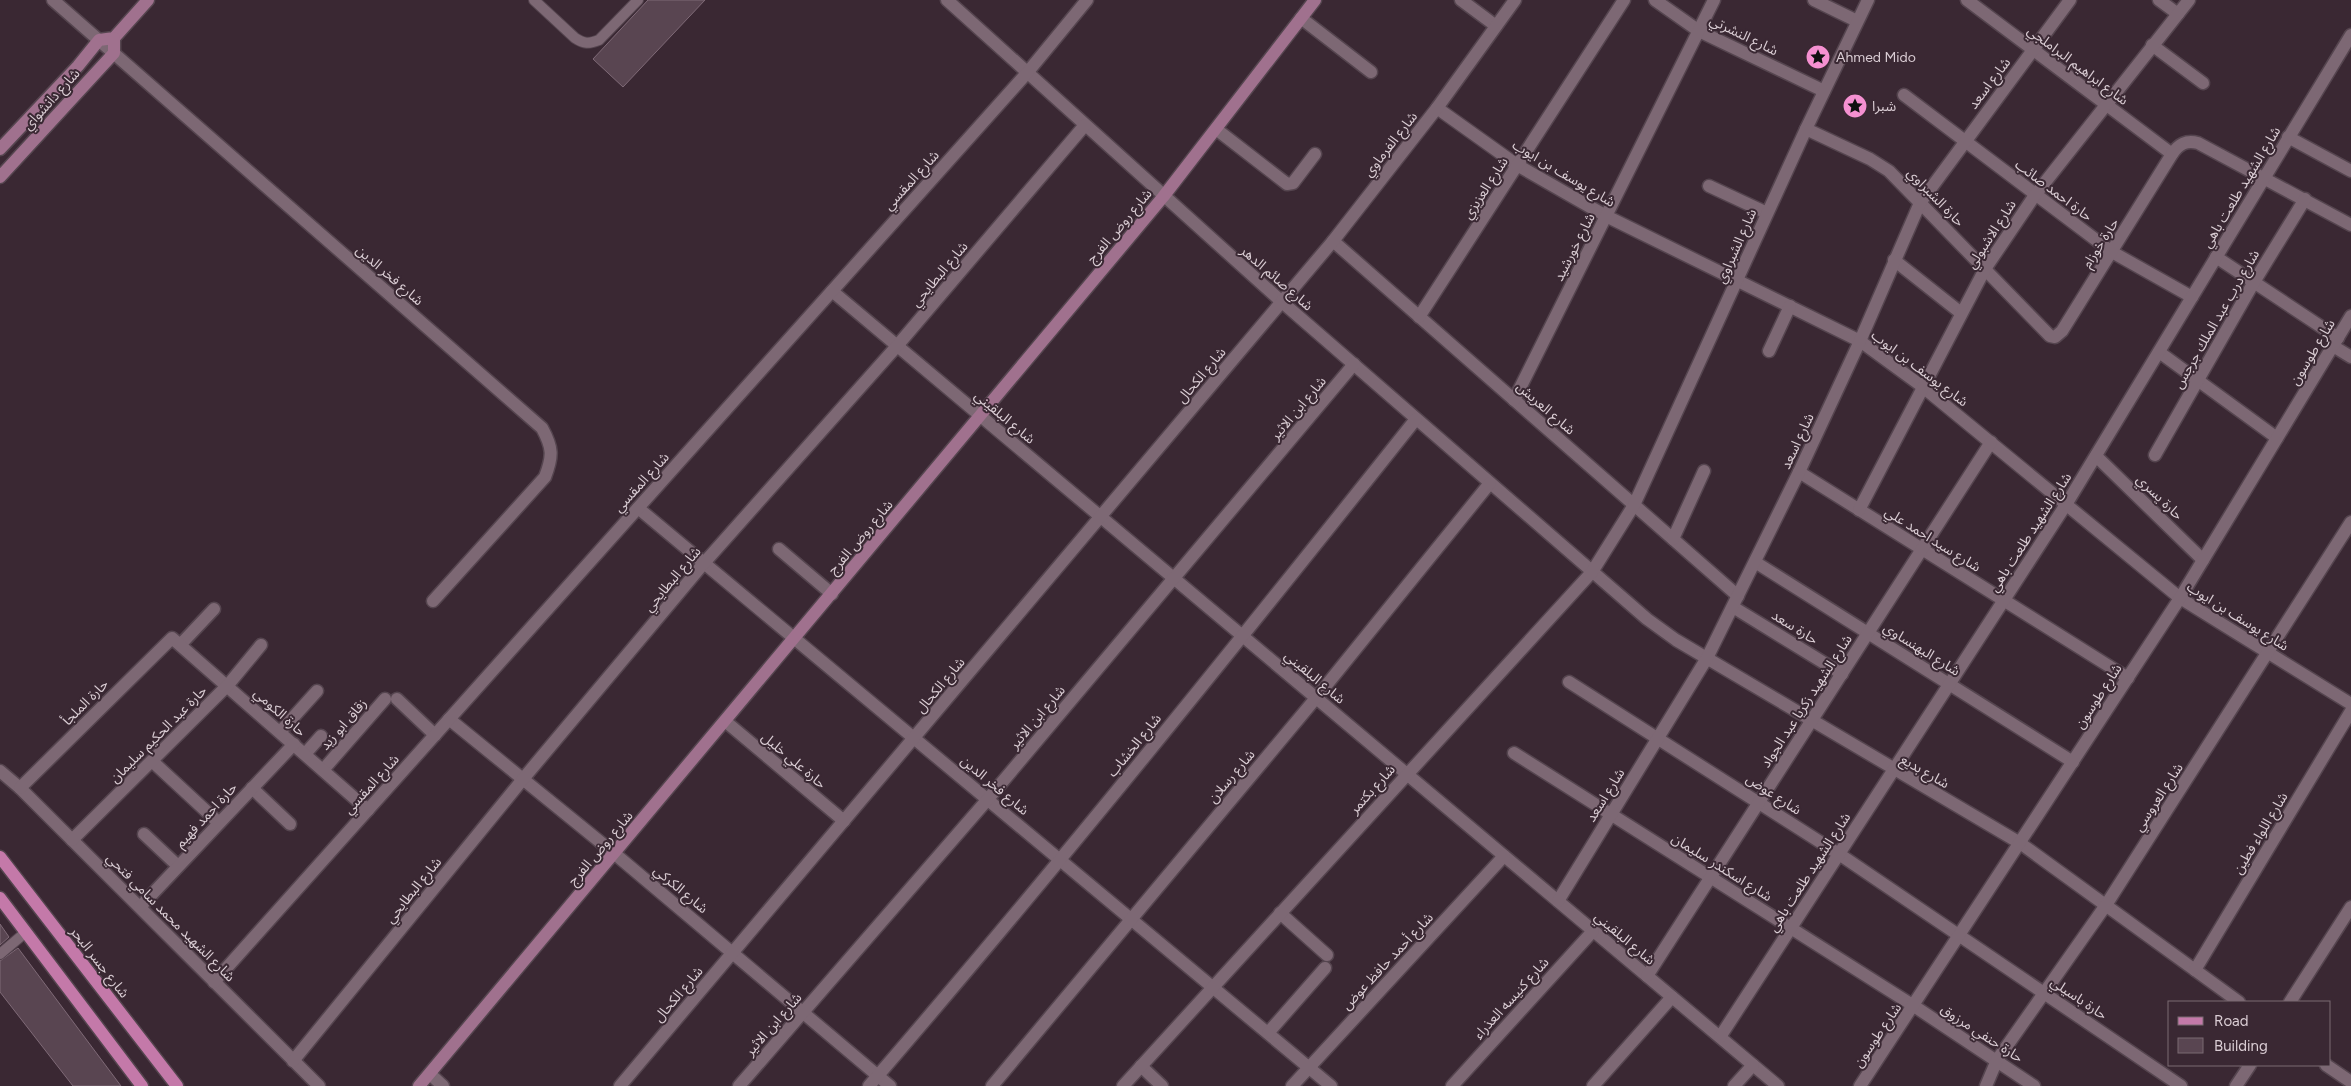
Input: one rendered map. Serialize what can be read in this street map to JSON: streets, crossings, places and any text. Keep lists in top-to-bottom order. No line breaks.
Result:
{"streets":{"main road":["شارع جسر البحر"],"street":["شارع النشرتي","شارع ابراهيم البراملجي","شارع اسعد","شارع دانشواي","شارع الفرماوي","شارع يوسف بن ايوب","شارع المقسي","شارع الشهيد طلعت باهي","شارع العزيزي","حارة احمد صائب","حارة الشبراوي","شارع روض الفرج","شارع الاشبولي","حارة خوزام","شارع الشبراوي","شارع خورشيد","شارع البطايحي","شارع فخر الدين","شارع صائم الدهر","شارع درب عبد الملك جرجس","شارع طوسون","شارع الكحال","شارع ابن الاثير","شارع العريش","شارع البلقيني","حارة يسري","شارع سيد احمد علي","حارة سعد","شارع البهنساوي","شارع الشهيد زكريا عبد الجواد","حارة الملجأ","حارة الكومي","زقاق ابو زيد","حارة عبد الحكيم سليمان","شارع الخشاب","حارة علي خليل","شارع بديع","شارع رسلان","شارع بكتمر","شارع عوض","شارع العروسي","حارة احمد فهيم","شارع اللواء فطين","شارع اسكندر سليمان","شارع الكركي","شارع الشهيد محمد سامي فتحي","شارع أحمد حافظ عوض","شارع كنيسه العذراء","حارة باسيلي","حارة حنفي مرزوق"]},"crossings":[["شارع النشرتي","شارع الشبراوي"],["شارع النشرتي","شارع خورشيد"],["شارع ابراهيم البراملجي","شارع اسعد"],["شارع ابراهيم البراملجي","شارع الاشبولي"],["شارع ابراهيم البراملجي","حارة خوزام"],["شارع اسعد","شارع يوسف بن ايوب"],["شارع اسعد","حارة احمد صائب"],["شارع اسعد","حارة الشبراوي"],["شارع اسعد","شارع العريش"],["شارع اسعد","شارع البلقيني"],["شارع اسعد","شارع سيد احمد علي"],["شارع اسعد","حارة سعد"],["شارع اسعد","شارع البهنساوي"],["شارع اسعد","شارع بديع"],["شارع اسعد","شارع عوض"],["شارع اسعد","شارع اسكندر سليمان"],["شارع دانشواي","شارع فخر الدين"],["شارع الفرماوي","شارع يوسف بن ايوب"],["شارع الفرماوي","شارع صائم الدهر"],["شارع الفرماوي","شارع الكحال"],["شارع الفرماوي","شارع العريش"],["شارع يوسف بن ايوب","شارع الشهيد طلعت باهي"],["شارع يوسف بن ايوب","شارع العزيزي"],["شارع يوسف بن ايوب","شارع الاشبولي"],["شارع يوسف بن ايوب","شارع الشبراوي"],["شارع يوسف بن ايوب","شارع خورشيد"],["شارع يوسف بن ايوب","شارع طوسون"],["شارع يوسف بن ايوب","شارع الشهيد زكريا عبد الجواد"],["شارع يوسف بن ايوب","شارع العروسي"],["شارع المقسي","شارع فخر الدين"],["شارع المقسي","شارع صائم الدهر"],["شارع المقسي","شارع البلقيني"],["شارع المقسي","حارة الكومي"],["شارع المقسي","زقاق ابو زيد"],["شارع المقسي","شارع الكركي"],["شارع المقسي","شارع الشهيد محمد سامي فتحي"],["شارع الشهيد طلعت باهي","حارة احمد صائب"],["شارع الشهيد طلعت باهي","شارع البلقيني"],["شارع الشهيد طلعت باهي","حارة يسري"],["شارع الشهيد طلعت باهي","شارع سيد احمد علي"],["شارع الشهيد طلعت باهي","شارع البهنساوي"],["شارع الشهيد طلعت باهي","شارع بديع"],["شارع الشهيد طلعت باهي","شارع عوض"],["شارع الشهيد طلعت باهي","شارع اسكندر سليمان"],["شارع العزيزي","شارع العريش"],["حارة احمد صائب","شارع الاشبولي"],["حارة احمد صائب","حارة خوزام"],["حارة الشبراوي","شارع الاشبولي"],["حارة الشبراوي","حارة خوزام"],["حارة الشبراوي","شارع الشبراوي"],["شارع روض الفرج","شارع فخر الدين"],["شارع روض الفرج","شارع صائم الدهر"],["شارع روض الفرج","شارع البلقيني"],["شارع روض الفرج","حارة علي خليل"],["شارع روض الفرج","شارع الكركي"],["شارع الاشبولي","شارع سيد احمد علي"],["شارع الشبراوي","شارع العريش"],["شارع الشبراوي","شارع بكتمر"],["شارع خورشيد","شارع العريش"],["شارع البطايحي","شارع فخر الدين"],["شارع البطايحي","شارع صائم الدهر"],["شارع البطايحي","شارع البلقيني"],["شارع البطايحي","شارع الكركي"],["شارع البطايحي","شارع الشهيد محمد سامي فتحي"],["شارع فخر الدين","شارع الكحال"],["شارع فخر الدين","شارع ابن الاثير"],["شارع فخر الدين","شارع الخشاب"],["شارع فخر الدين","شارع رسلان"],["شارع فخر الدين","شارع بكتمر"],["شارع فخر الدين","شارع أحمد حافظ عوض"],["شارع صائم الدهر","شارع الكحال"],["شارع صائم الدهر","شارع ابن الاثير"],["شارع صائم الدهر","شارع الخشاب"],["شارع صائم الدهر","شارع بديع"],["شارع صائم الدهر","شارع رسلان"],["شارع صائم الدهر","شارع بكتمر"],["شارع طوسون","حارة يسري"],["شارع طوسون","شارع سيد احمد علي"],["شارع طوسون","شارع البهنساوي"],["شارع طوسون","شارع بديع"],["شارع طوسون","شارع عوض"],["شارع طوسون","شارع اسكندر سليمان"],["شارع طوسون","حارة باسيلي"],["شارع طوسون","حارة حنفي مرزوق"],["شارع الكحال","شارع البلقيني"],["شارع الكحال","حارة علي خليل"],["شارع الكحال","شارع الكركي"],["شارع ابن الاثير","شارع البلقيني"],["شارع ابن الاثير","شارع الكركي"],["شارع العريش","حارة سعد"],["شارع العريش","شارع بكتمر"],["شارع البلقيني","شارع الشهيد زكريا عبد الجواد"],["شارع البلقيني","شارع الخشاب"],["شارع البلقيني","شارع رسلان"],["شارع البلقيني","شارع بكتمر"],["شارع البلقيني","شارع أحمد حافظ عوض"],["شارع البلقيني","شارع كنيسه العذراء"],["شارع سيد احمد علي","شارع الشهيد زكريا عبد الجواد"],["حارة سعد","شارع الشهيد زكريا عبد الجواد"],["شارع البهنساوي","شارع الشهيد زكريا عبد الجواد"],["شارع الشهيد زكريا عبد الجواد","شارع بديع"],["شارع الشهيد زكريا عبد الجواد","شارع عوض"],["شارع الشهيد زكريا عبد الجواد","شارع اسكندر سليمان"],["حارة الملجأ","حارة الكومي"],["حارة الملجأ","شارع الشهيد محمد سامي فتحي"],["حارة الكومي","زقاق ابو زيد"],["حارة الكومي","حارة عبد الحكيم سليمان"],["حارة الكومي","حارة احمد فهيم"],["حارة عبد الحكيم سليمان","شارع الشهيد محمد سامي فتحي"],["شارع الخشاب","شارع الكركي"],["شارع بديع","شارع بكتمر"],["شارع بديع","شارع العروسي"],["شارع بديع","شارع اللواء فطين"],["شارع عوض","حارة باسيلي"],["شارع العروسي","حارة باسيلي"],["شارع العروسي","حارة حنفي مرزوق"],["حارة احمد فهيم","شارع الشهيد محمد سامي فتحي"],["شارع اسكندر سليمان","حارة حنفي مرزوق"]],"places":{"place":["Ahmed Mido","شبرا"]},"legend":["Road","Building"]}
